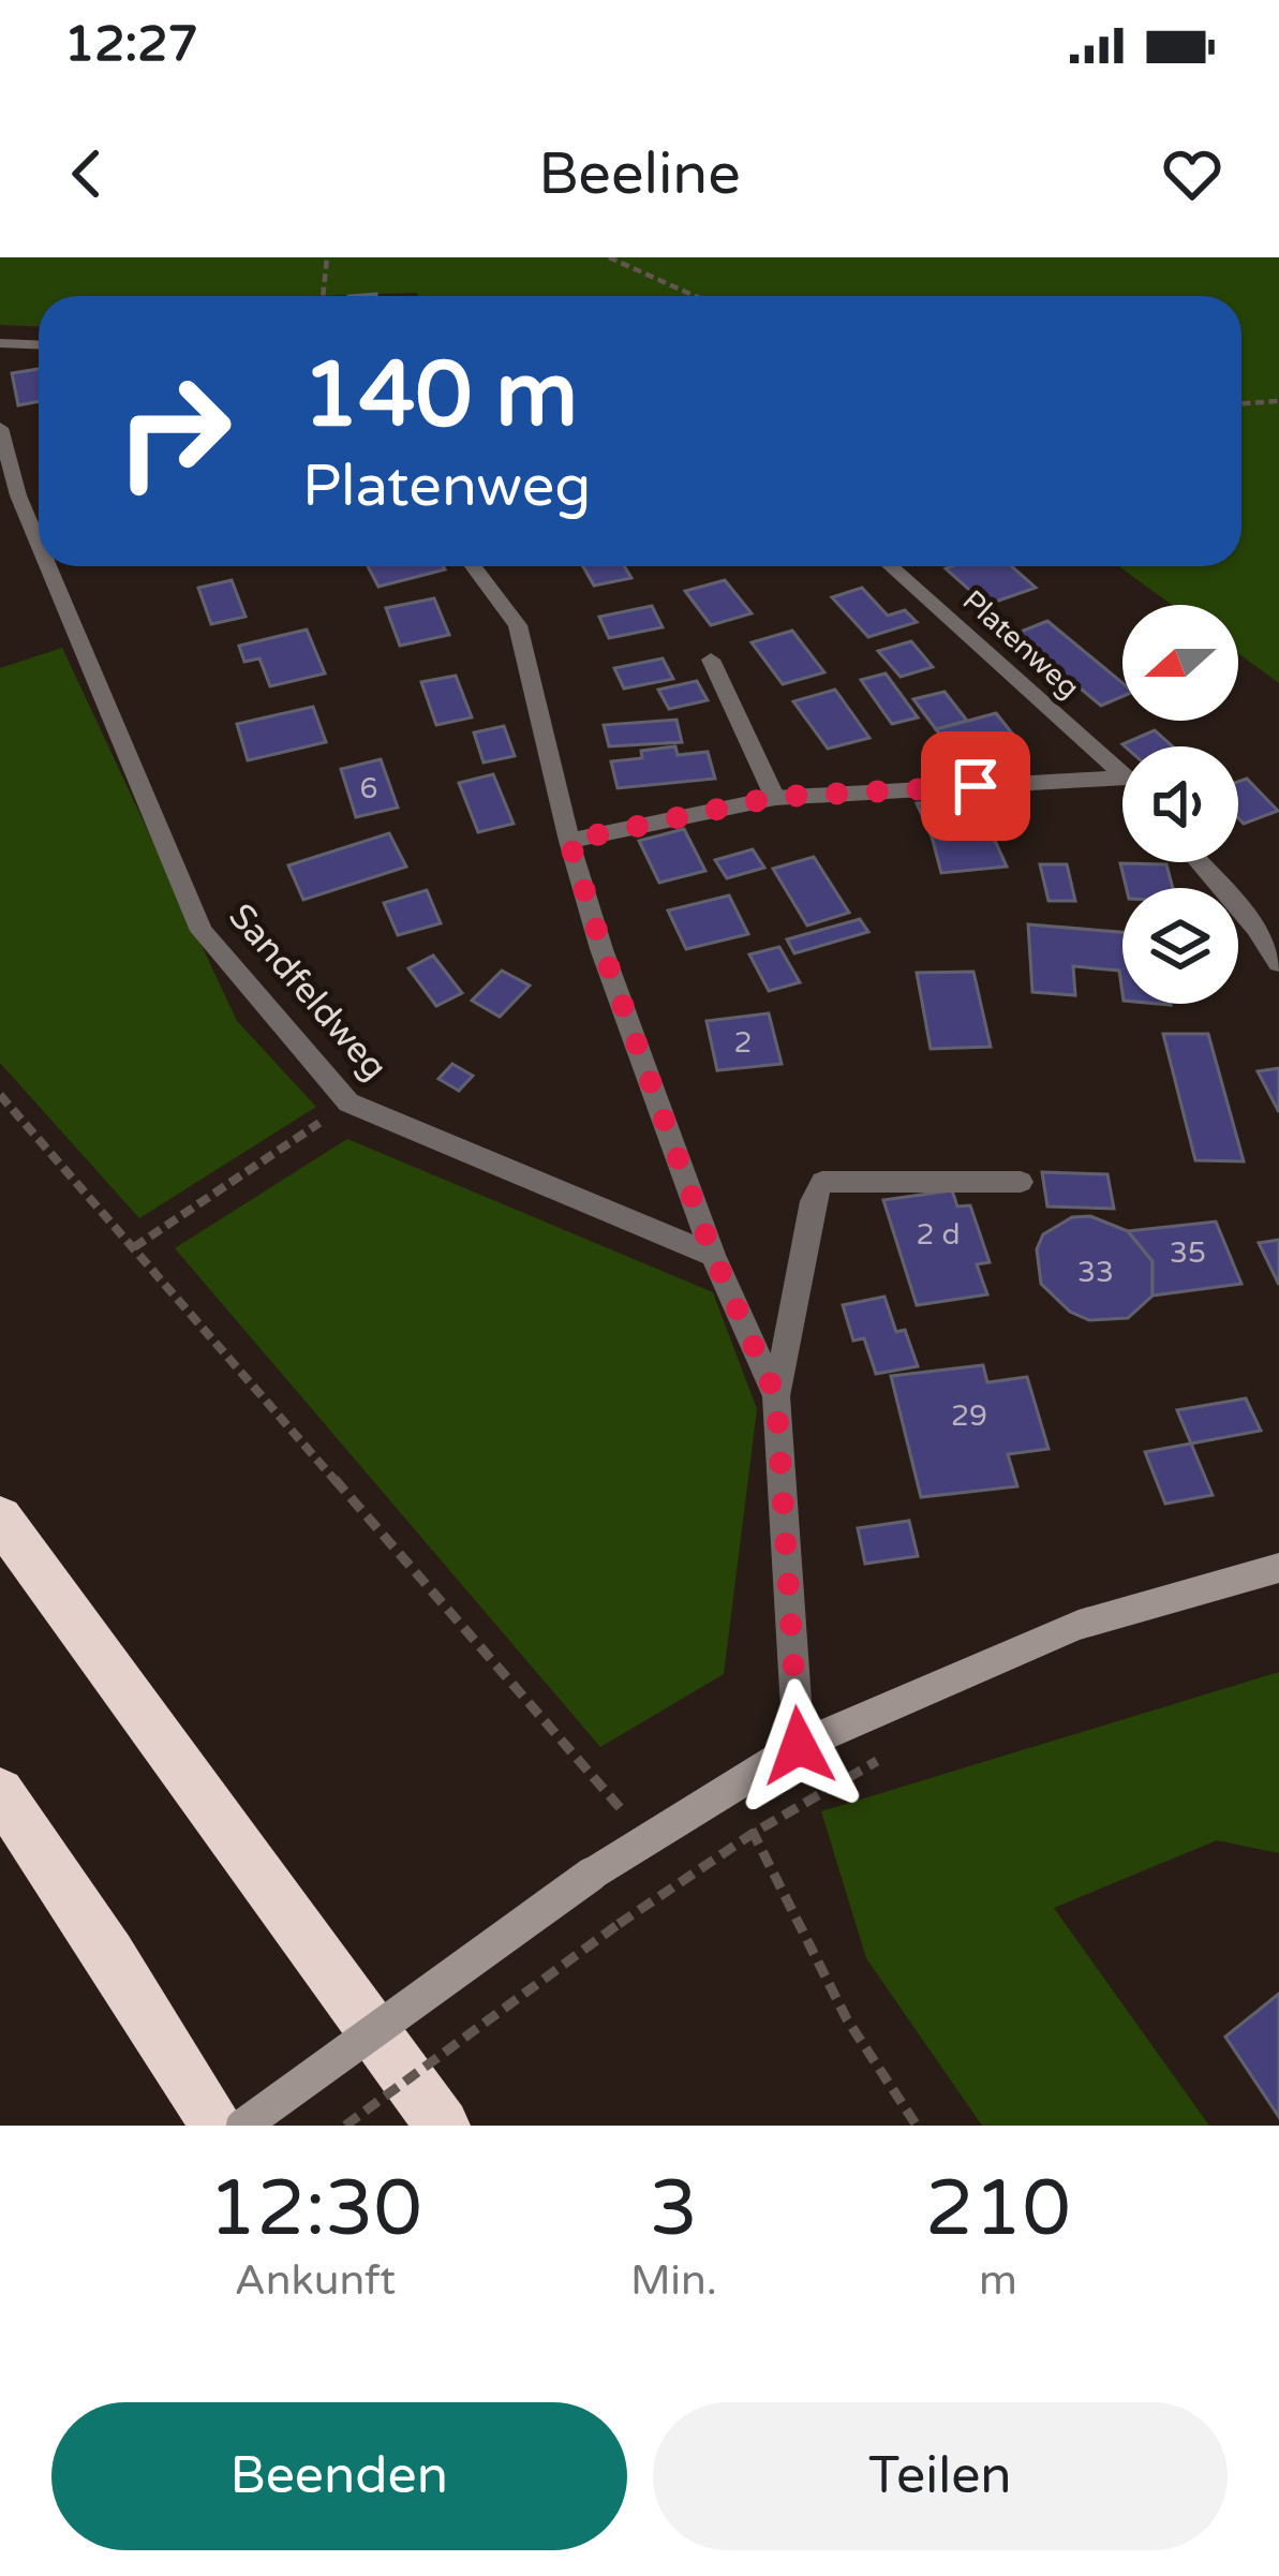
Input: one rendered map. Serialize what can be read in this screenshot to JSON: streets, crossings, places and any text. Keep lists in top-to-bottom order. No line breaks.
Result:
{"streets":{"street":["Platenweg","Sandfeldweg"]},"house_numbers":["6","2","2 d","35","33","29"],"north":"left","page":{"status":"12:27","header":"Beeline","turn":["140 m","Platenweg"],"eta":["12:30","Ankunft","3","Min.","210","m"],"buttons":["Beenden","Teilen"]}}
